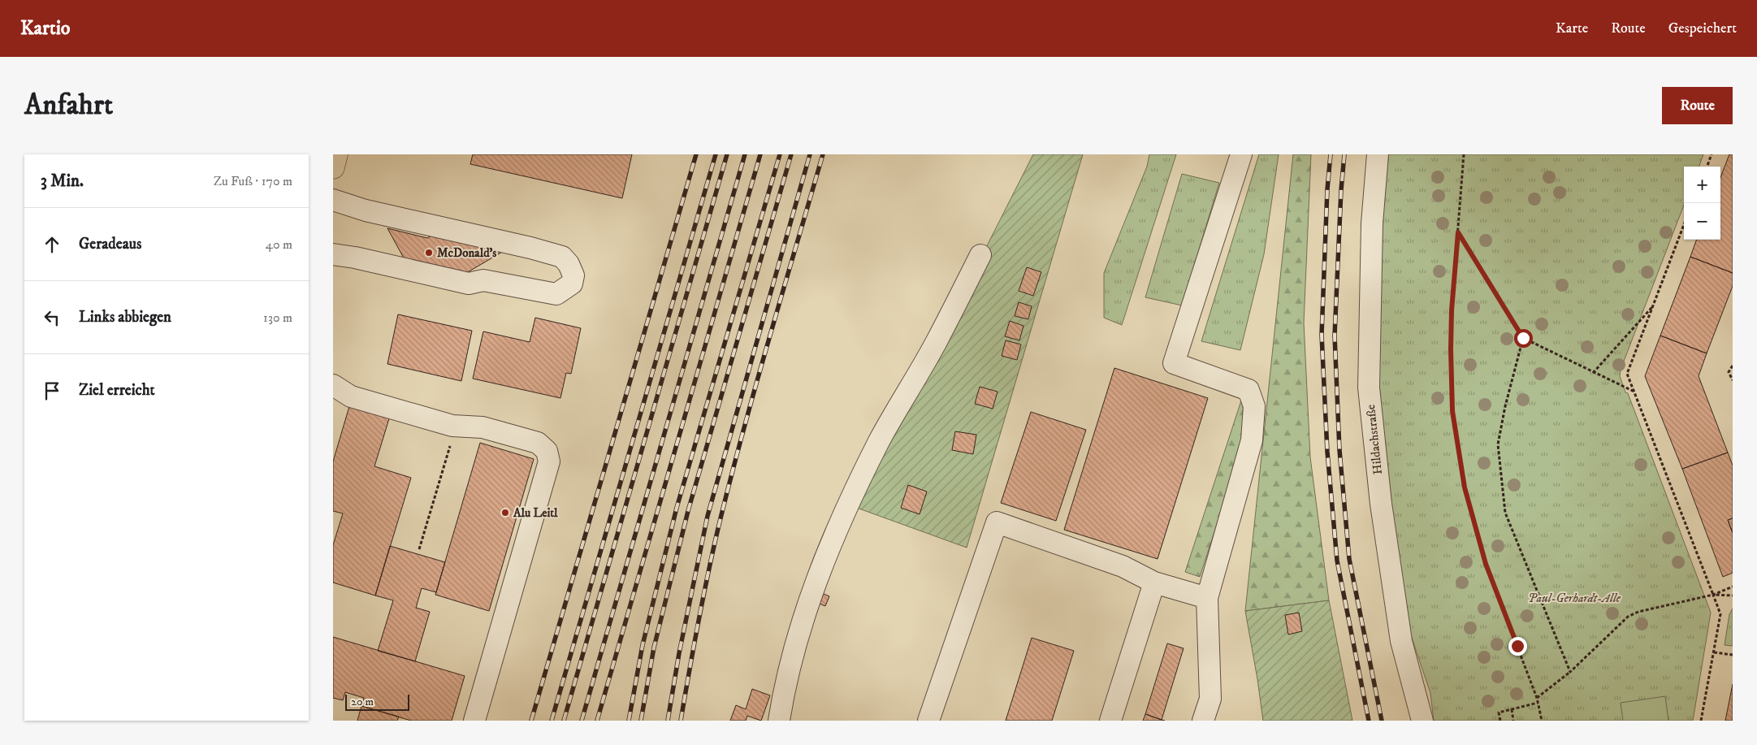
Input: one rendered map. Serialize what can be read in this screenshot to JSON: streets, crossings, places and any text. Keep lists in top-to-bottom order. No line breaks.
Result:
{"streets":{"lane":["Hildachstraße"]},"parks":["Paul-Gerhardt-Alle"],"places":["McDonald's","Alu Leitl"],"scale_bar":"20 m","page":{"header":"Kartio","nav":["Karte","Route","Gespeichert"],"buttons":"Route","title":"Anfahrt","heading":["3 Min.","Zu Fuß · 170 m"],"map_buttons":["+","−"],"list":[["Geradeaus","40 m"],["Links abbiegen","130 m"],"Ziel erreicht"],"scale":"20 m"}}
